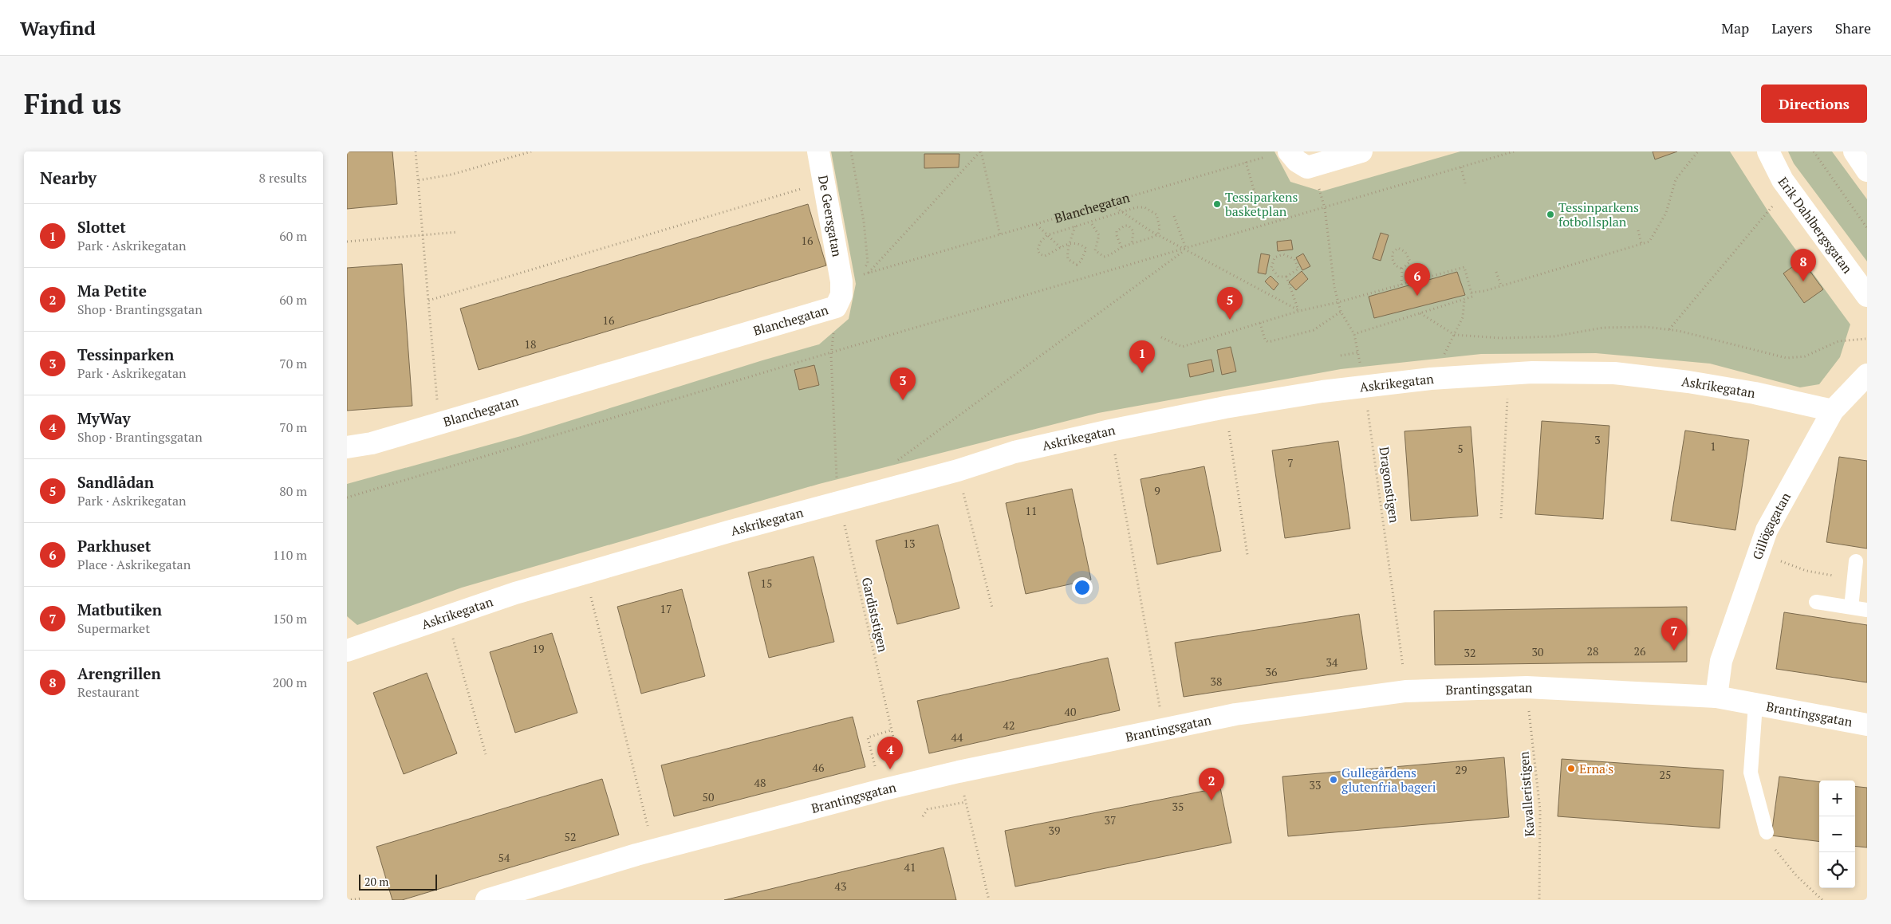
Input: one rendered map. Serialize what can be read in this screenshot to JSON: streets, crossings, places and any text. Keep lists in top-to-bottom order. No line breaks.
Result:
{"streets":{"street":["Blanchegatan","De Geersgatan","Erik Dahlbergsgatan","Askrikegatan","Gillögagatan","Brantingsgatan"],"path":["Dragonstigen","Gardiststigen","Kavalleristigen"]},"crossings":[["Blanchegatan","De Geersgatan"],["Askrikegatan","Dragonstigen"],["Askrikegatan","Gillögagatan"],["Askrikegatan","Gardiststigen"],["Gillögagatan","Brantingsgatan"],["Brantingsgatan","Kavalleristigen"]],"places":["Tessiparkens basketplan","Tessinparkens fotbollsplan","Erna's","Gullegårdens glutenfria bageri"],"house_numbers":["16","16","18","3","1","5","7","9","11","13","15","17","19","28","26","30","32","34","36","38","40","42","44","46","29","25","48","33","50","35","37","39","52","54","41","43"],"scale_bar":"20 m","page":{"header":"Wayfind","nav":["Map","Layers","Share"],"buttons":"Directions","title":"Find us","heading":["Nearby","8 results"],"list":[{"mark":"1","name":"Slottet","note":"Park · Askrikegatan","value":"60 m"},{"mark":"2","name":"Ma Petite","note":"Shop · Brantingsgatan","value":"60 m"},{"mark":"3","name":"Tessinparken","note":"Park · Askrikegatan","value":"70 m"},{"mark":"4","name":"MyWay","note":"Shop · Brantingsgatan","value":"70 m"},{"mark":"5","name":"Sandlådan","note":"Park · Askrikegatan","value":"80 m"},{"mark":"6","name":"Parkhuset","note":"Place · Askrikegatan","value":"110 m"},{"mark":"7","name":"Matbutiken","note":"Supermarket","value":"150 m"},{"mark":"8","name":"Arengrillen","note":"Restaurant","value":"200 m"}],"pins":["8","6","5","1","3","7","4","2"],"map_buttons":["+","−"],"scale":"20 m"}}
